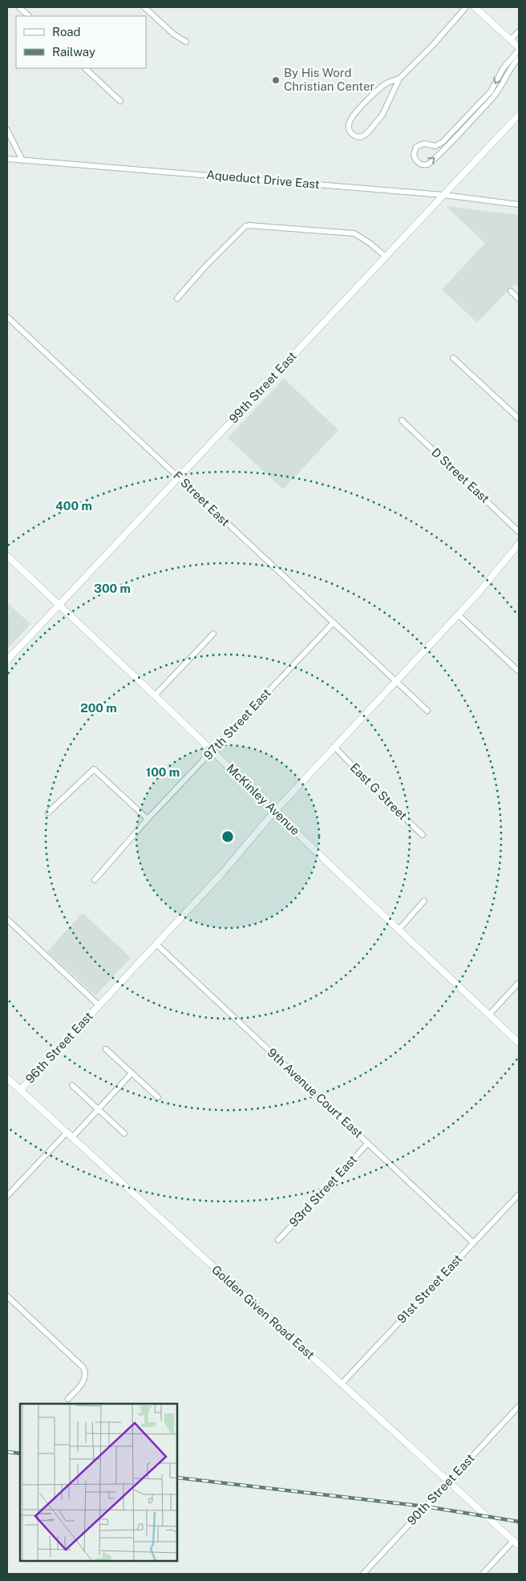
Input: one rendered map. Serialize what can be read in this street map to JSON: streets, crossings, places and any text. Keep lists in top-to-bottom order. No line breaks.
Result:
{"streets":{"street":["Aqueduct Drive East","99th Street East","D Street East","F Street East","97th Street East","East G Street","McKinley Avenue","96th Street East","9th Avenue Court East","93rd Street East","91st Street East","Golden Given Road East","90th Street East"]},"crossings":[["Aqueduct Drive East","99th Street East"],["99th Street East","F Street East"],["99th Street East","McKinley Avenue"],["F Street East","97th Street East"],["F Street East","96th Street East"],["97th Street East","McKinley Avenue"],["East G Street","96th Street East"],["McKinley Avenue","96th Street East"],["96th Street East","9th Avenue Court East"],["96th Street East","Golden Given Road East"],["9th Avenue Court East","93rd Street East"],["9th Avenue Court East","91st Street East"],["91st Street East","Golden Given Road East"],["Golden Given Road East","90th Street East"]],"places":["By His Word Christian Center"],"legend":["Road","Railway"],"rings":["400 m","300 m","200 m","100 m"]}
